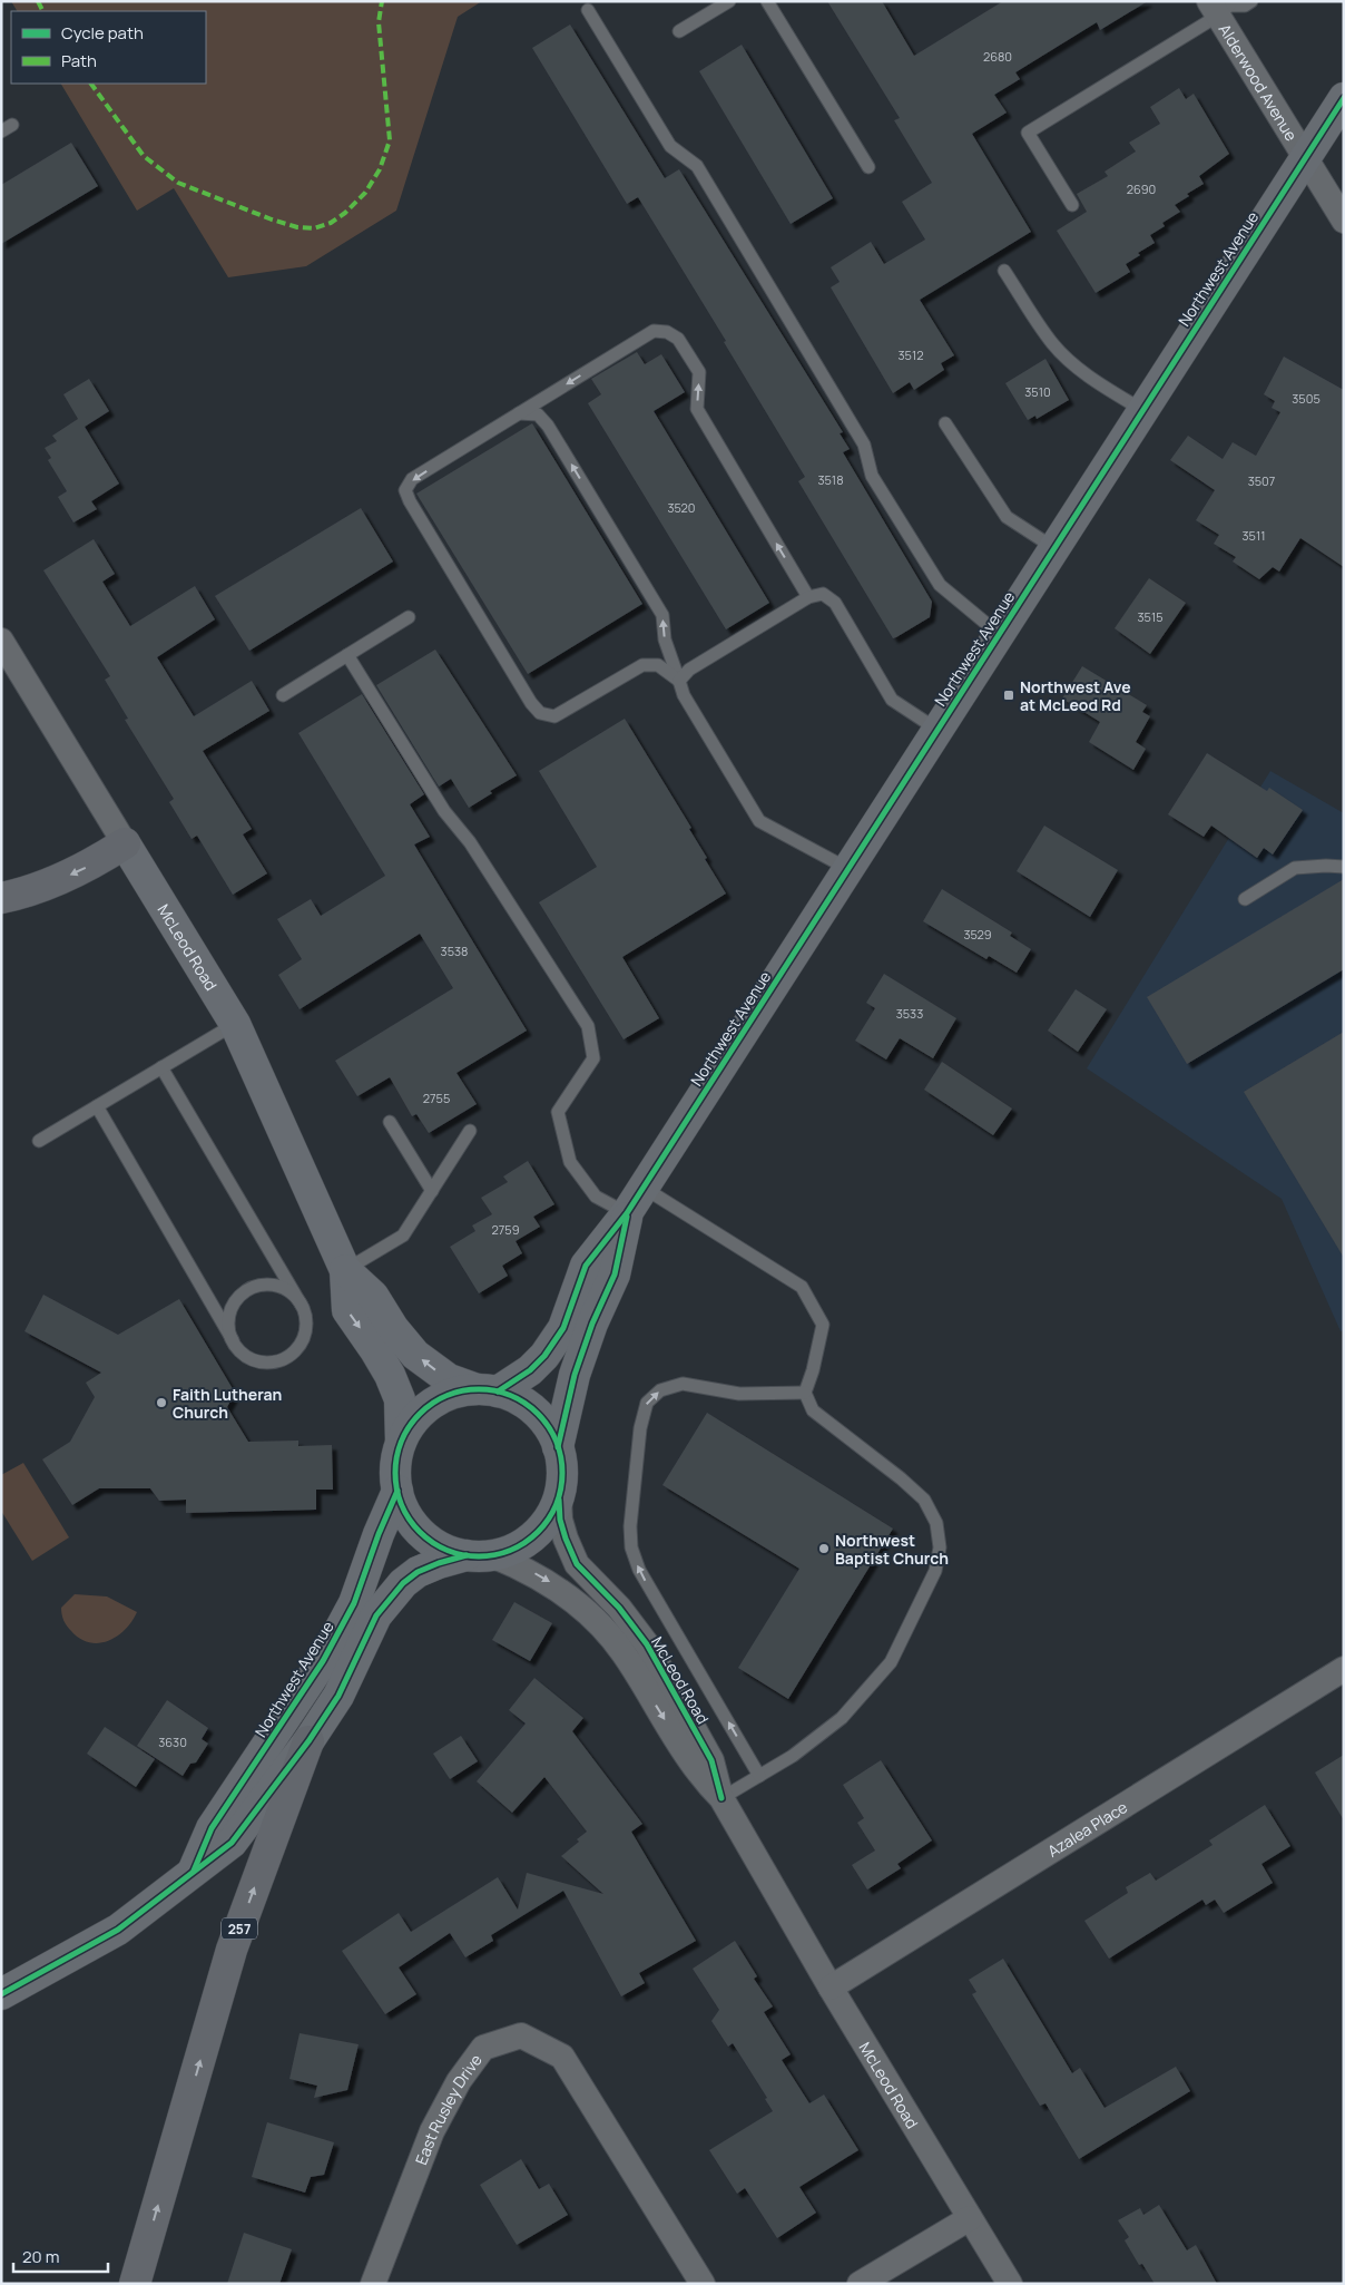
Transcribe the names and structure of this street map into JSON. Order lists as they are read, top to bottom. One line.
{"streets":{"highway":["257"],"main road":["Northwest Avenue","McLeod Road"],"street":["Alderwood Avenue","Azalea Place","East Rusley Drive"]},"crossings":[["Alderwood Avenue","Northwest Avenue"],["Northwest Avenue","McLeod Road"],["Northwest Avenue","257"],["McLeod Road","Azalea Place"]],"places":{"transit":["Northwest Ave at McLeod Rd"],"other":["Faith Lutheran Church","Northwest Baptist Church"]},"house_numbers":["2680","2690","3512","3510","3505","3518","3507","3520","3511","3515","3529","3538","3533","2755","2759","3630"],"legend":["Cycle path","Path"],"scale_bar":"20 m"}
